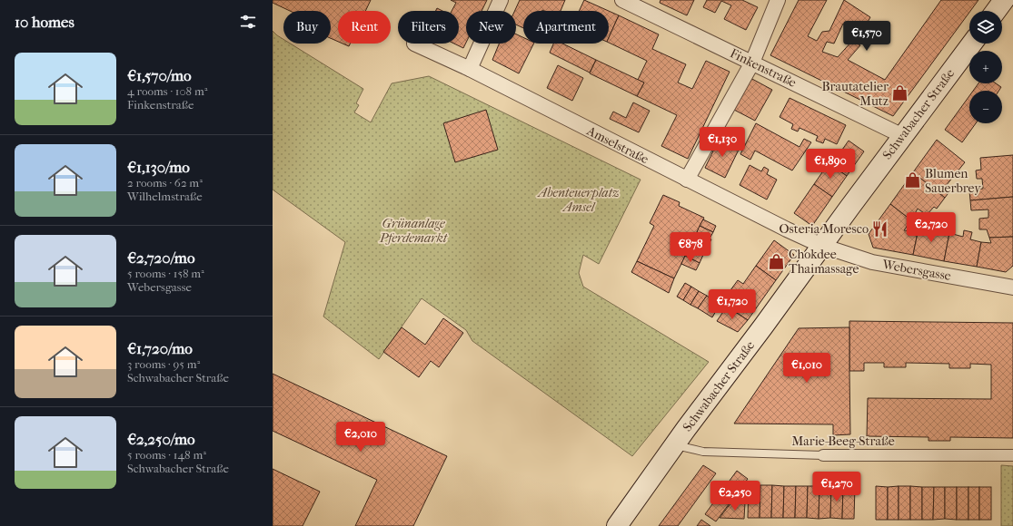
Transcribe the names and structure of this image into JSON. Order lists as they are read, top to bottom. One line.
{"streets":{"main road":["Schwabacher Straße"],"street":["Finkenstraße","Amselstraße","Webersgasse","Marie-Beeg-Straße"]},"crossings":[["Finkenstraße","Schwabacher Straße"],["Schwabacher Straße","Amselstraße"],["Schwabacher Straße","Webersgasse"],["Schwabacher Straße","Marie-Beeg-Straße"],["Amselstraße","Webersgasse"]],"parks":["Abenteuerplatz Amsel","Grünanlage Pferdemarkt"],"places":{"shop":["Brautatelier Mutz","Blumen Sauerbrey","Chokdee Thaimassage"],"restaurant":["Osteria Moresco"]},"page":{"heading":"10 homes","map_buttons":["+","−"],"chip":["Buy","Rent","Filters","New","Apartment"],"price":["€1,570","€1,130","€1,890","€2,720","€878","€1,720","€1,010","€2,010","€1,270","€2,250"],"list":[{"name":"€1,570/mo","note":"4 rooms · 108 m² · Finkenstraße"},{"name":"€1,130/mo","note":"2 rooms · 62 m² · Wilhelmstraße"},{"name":"€2,720/mo","note":"5 rooms · 158 m² · Webersgasse"},{"name":"€1,720/mo","note":"3 rooms · 95 m² · Schwabacher Straße"},{"name":"€2,250/mo","note":"5 rooms · 148 m² · Schwabacher Straße"}]}}
